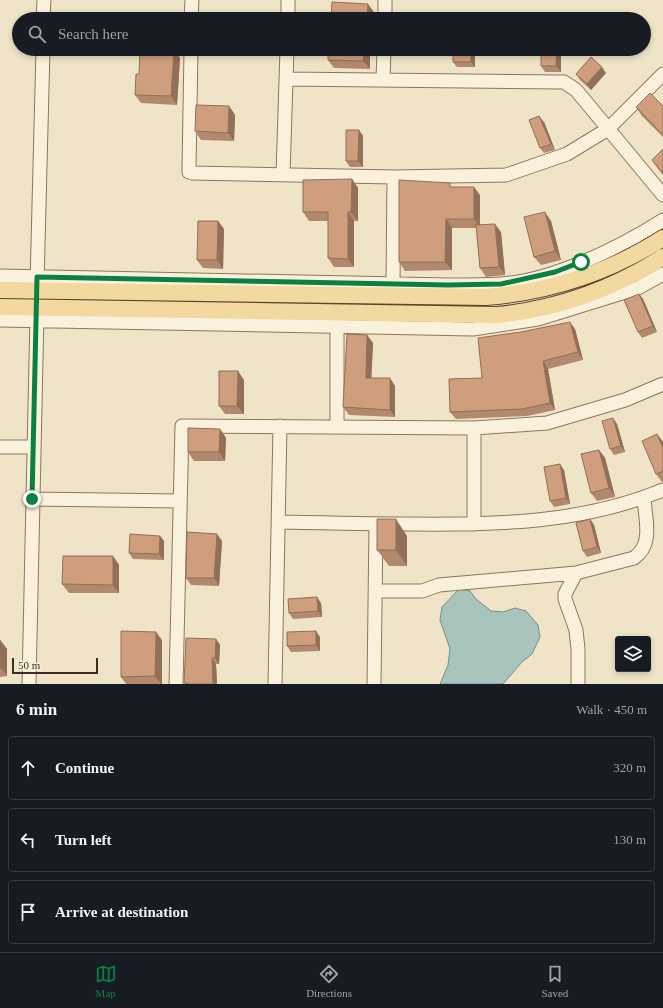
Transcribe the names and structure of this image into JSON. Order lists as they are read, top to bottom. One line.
{"scale_bar":"50 m","page":{"search":"Search here","scale":"50 m","heading":["6 min","Walk · 450 m"],"list":[["Continue","320 m"],["Turn left","130 m"],"Arrive at destination"],"nav":["Map","Directions","Saved"]}}
